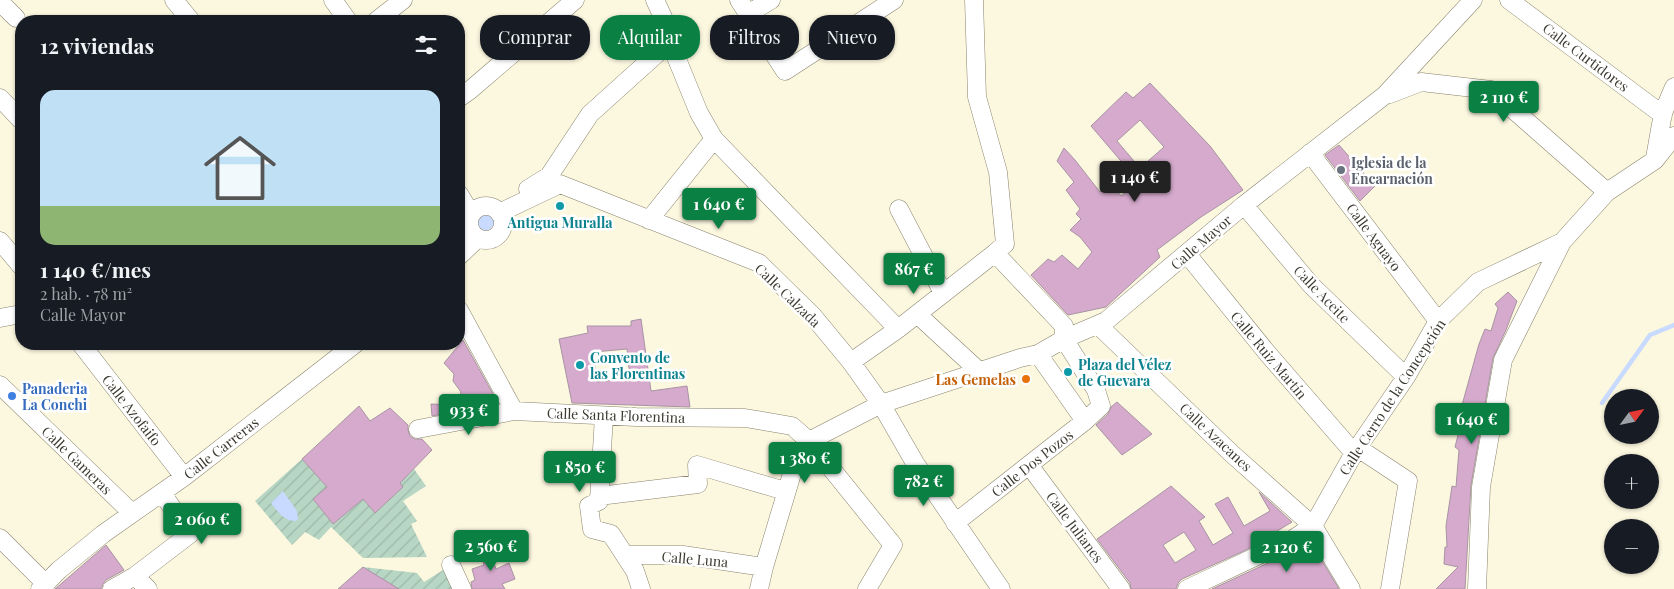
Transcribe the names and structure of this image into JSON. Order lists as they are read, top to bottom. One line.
{"streets":{"street":["Calle Curtidores","Calle Aguayo","Calle Mayor","Calle Aceite","Calle Calzada","Calle Ruiz Martín","Calle Cerro de la Concepción","Calle Azofaifo","Calle Santa Florentina","Calle Azacanes","Calle Carreras","Calle Gameras","Calle Dos Pozos","Calle Julianes","Calle Luna"]},"crossings":[["Calle Aguayo","Calle Mayor"],["Calle Aguayo","Calle Cerro de la Concepción"],["Calle Mayor","Calle Aceite"],["Calle Mayor","Calle Calzada"],["Calle Mayor","Calle Ruiz Martín"],["Calle Mayor","Calle Santa Florentina"],["Calle Mayor","Calle Azacanes"],["Calle Mayor","Calle Dos Pozos"],["Calle Aceite","Calle Cerro de la Concepción"],["Calle Calzada","Calle Dos Pozos"],["Calle Ruiz Martín","Calle Cerro de la Concepción"],["Calle Cerro de la Concepción","Calle Azacanes"],["Calle Azofaifo","Calle Carreras"],["Calle Carreras","Calle Gameras"],["Calle Dos Pozos","Calle Julianes"]],"places":["Iglesia de la Encarnación","Antigua Muralla","Convento de las Florentinas","Plaza del Vélez de Guevara","Las Gemelas","Panaderia La Conchi"],"north":"top right","page":{"chip":["Comprar","Alquilar","Filtros","Nuevo"],"heading":"12 viviendas","list":[{"name":"1 140 €/mes","note":"2 hab. · 78 m² · Calle Mayor"}],"price":["2 110 €","1 140 €","1 640 €","867 €","933 €","1 640 €","1 380 €","1 850 €","782 €","2 060 €","2 560 €","2 120 €"],"map_buttons":["+","−"]}}
